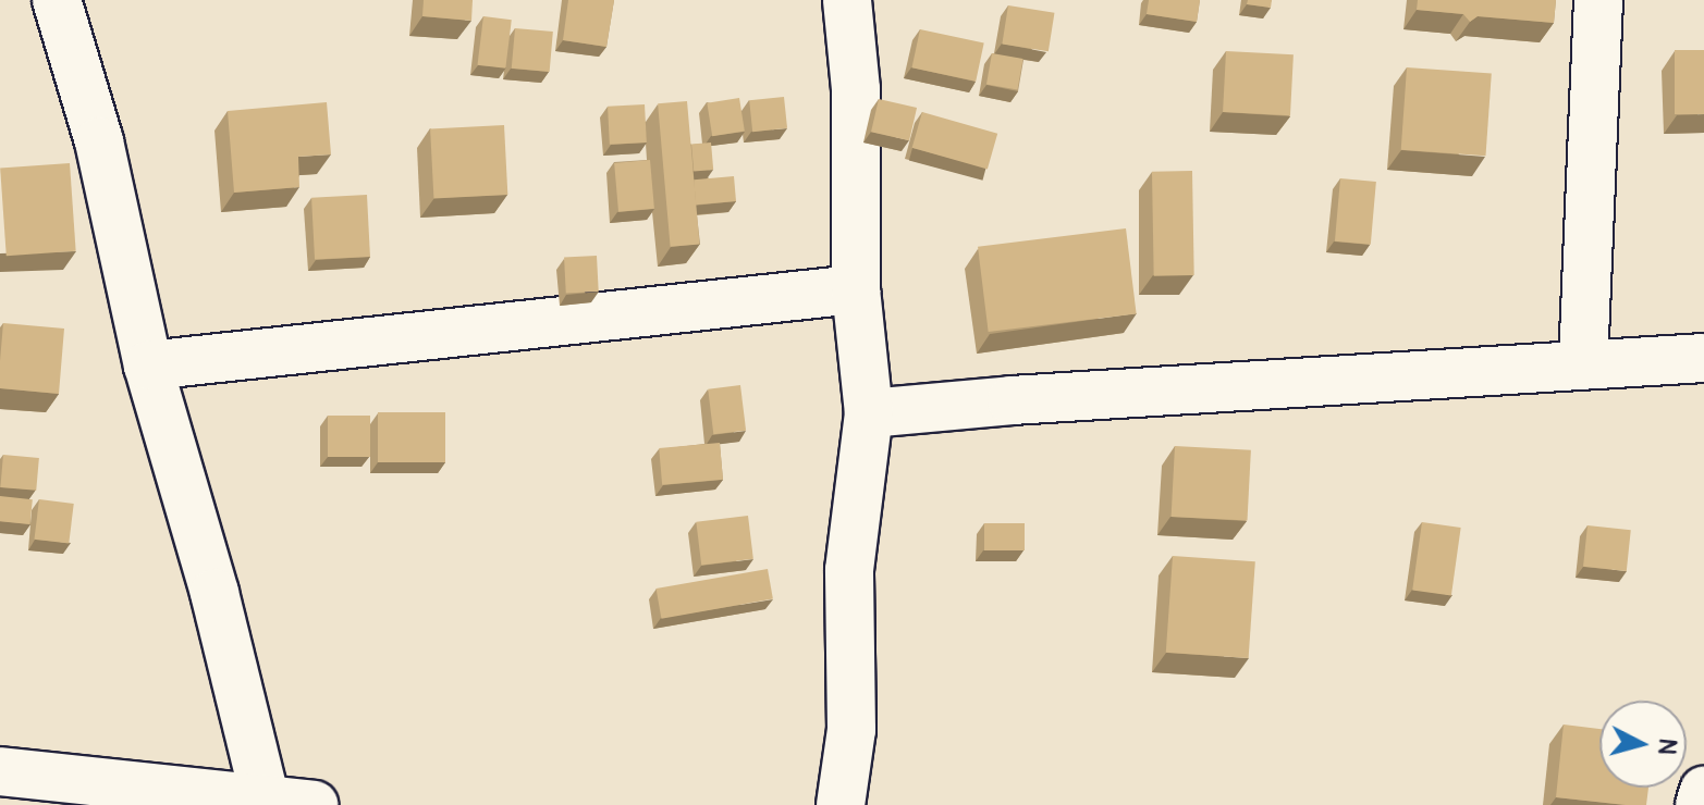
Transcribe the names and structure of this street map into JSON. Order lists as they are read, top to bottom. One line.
{"north":"right"}
